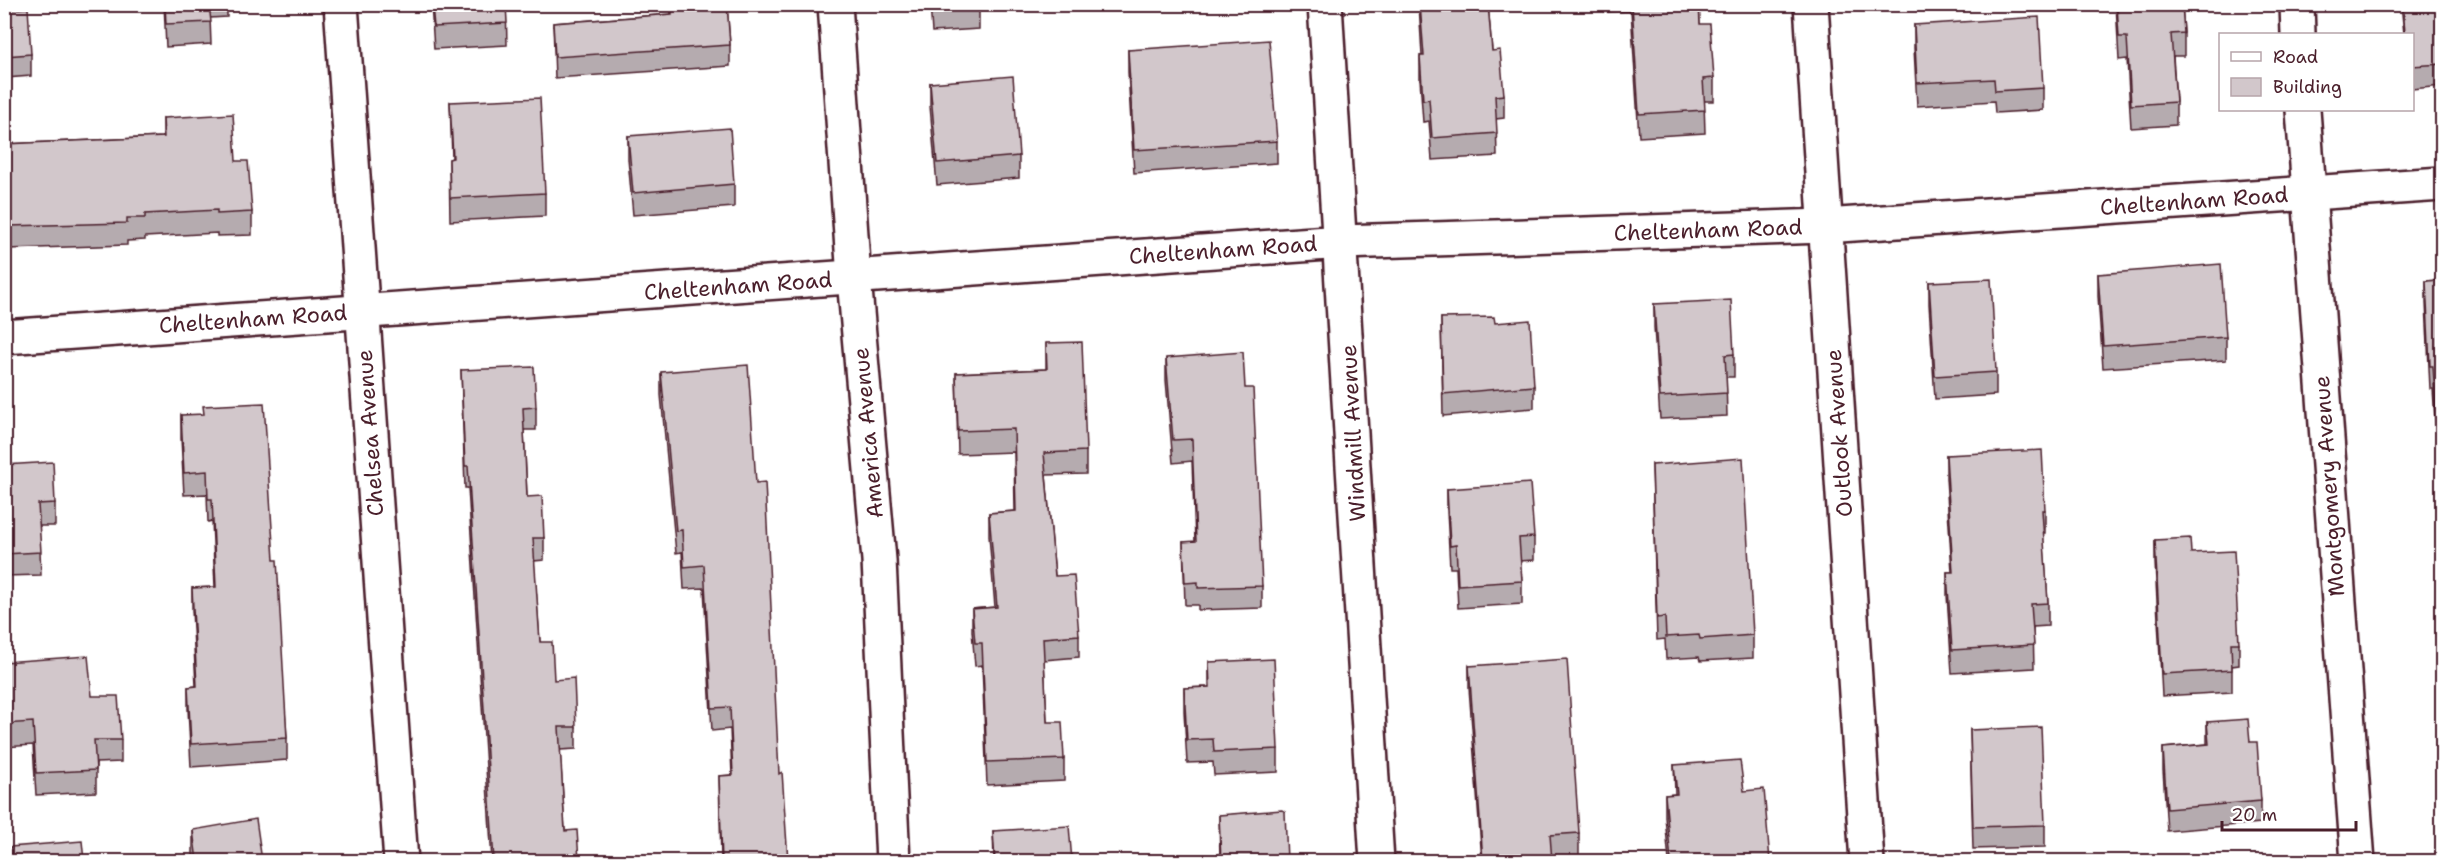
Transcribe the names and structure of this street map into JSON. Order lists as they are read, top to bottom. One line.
{"streets":{"street":["Cheltenham Road","Chelsea Avenue","America Avenue","Windmill Avenue","Outlook Avenue","Montgomery Avenue"]},"crossings":[["Cheltenham Road","Chelsea Avenue"],["Cheltenham Road","America Avenue"],["Cheltenham Road","Windmill Avenue"],["Cheltenham Road","Outlook Avenue"],["Cheltenham Road","Montgomery Avenue"]],"legend":["Road","Building"],"scale_bar":"20 m"}
